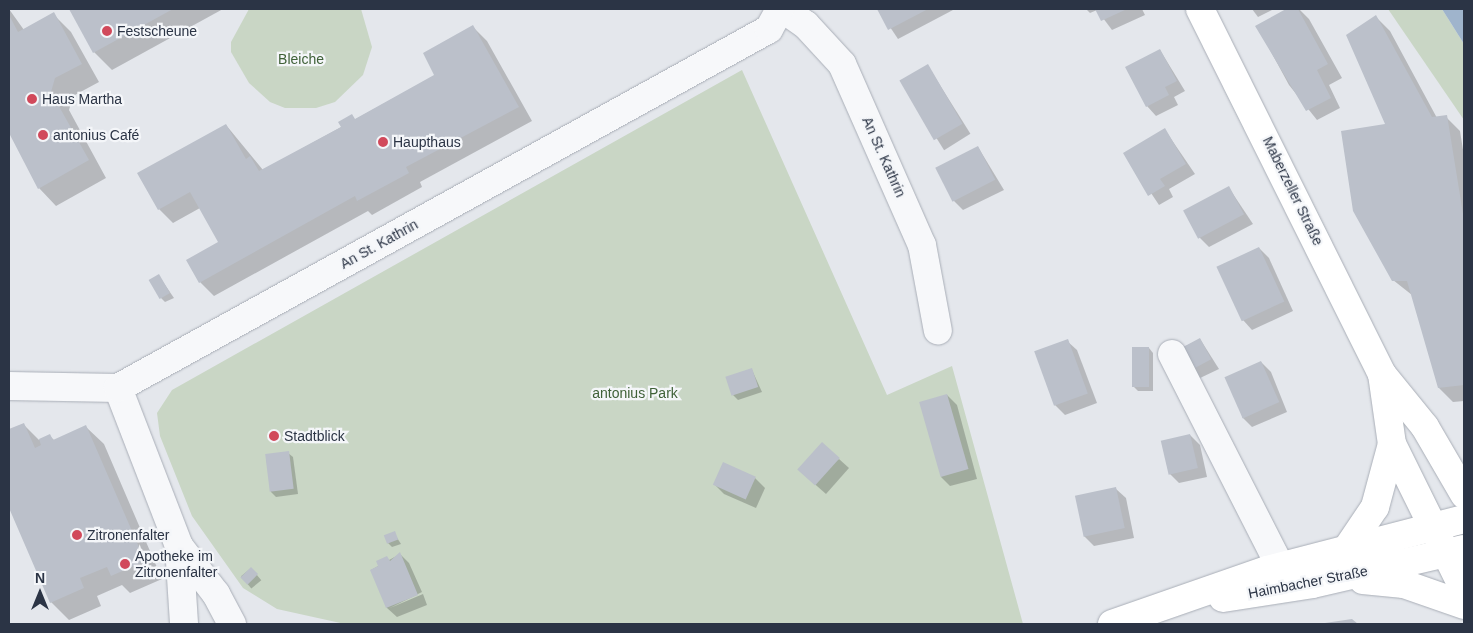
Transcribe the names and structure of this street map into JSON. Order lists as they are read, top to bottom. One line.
{"streets":{"main road":["Maberzeller Straße","Haimbacher Straße"],"street":["An St. Kathrin"]},"crossings":[["Maberzeller Straße","Haimbacher Straße"]],"parks":["Bleiche","antonius Park"],"places":["Festscheune","Haus Martha","antonius Café","Haupthaus","Stadtblick","Zitronenfalter","Apotheke im Zitronenfalter"],"north":"top"}
